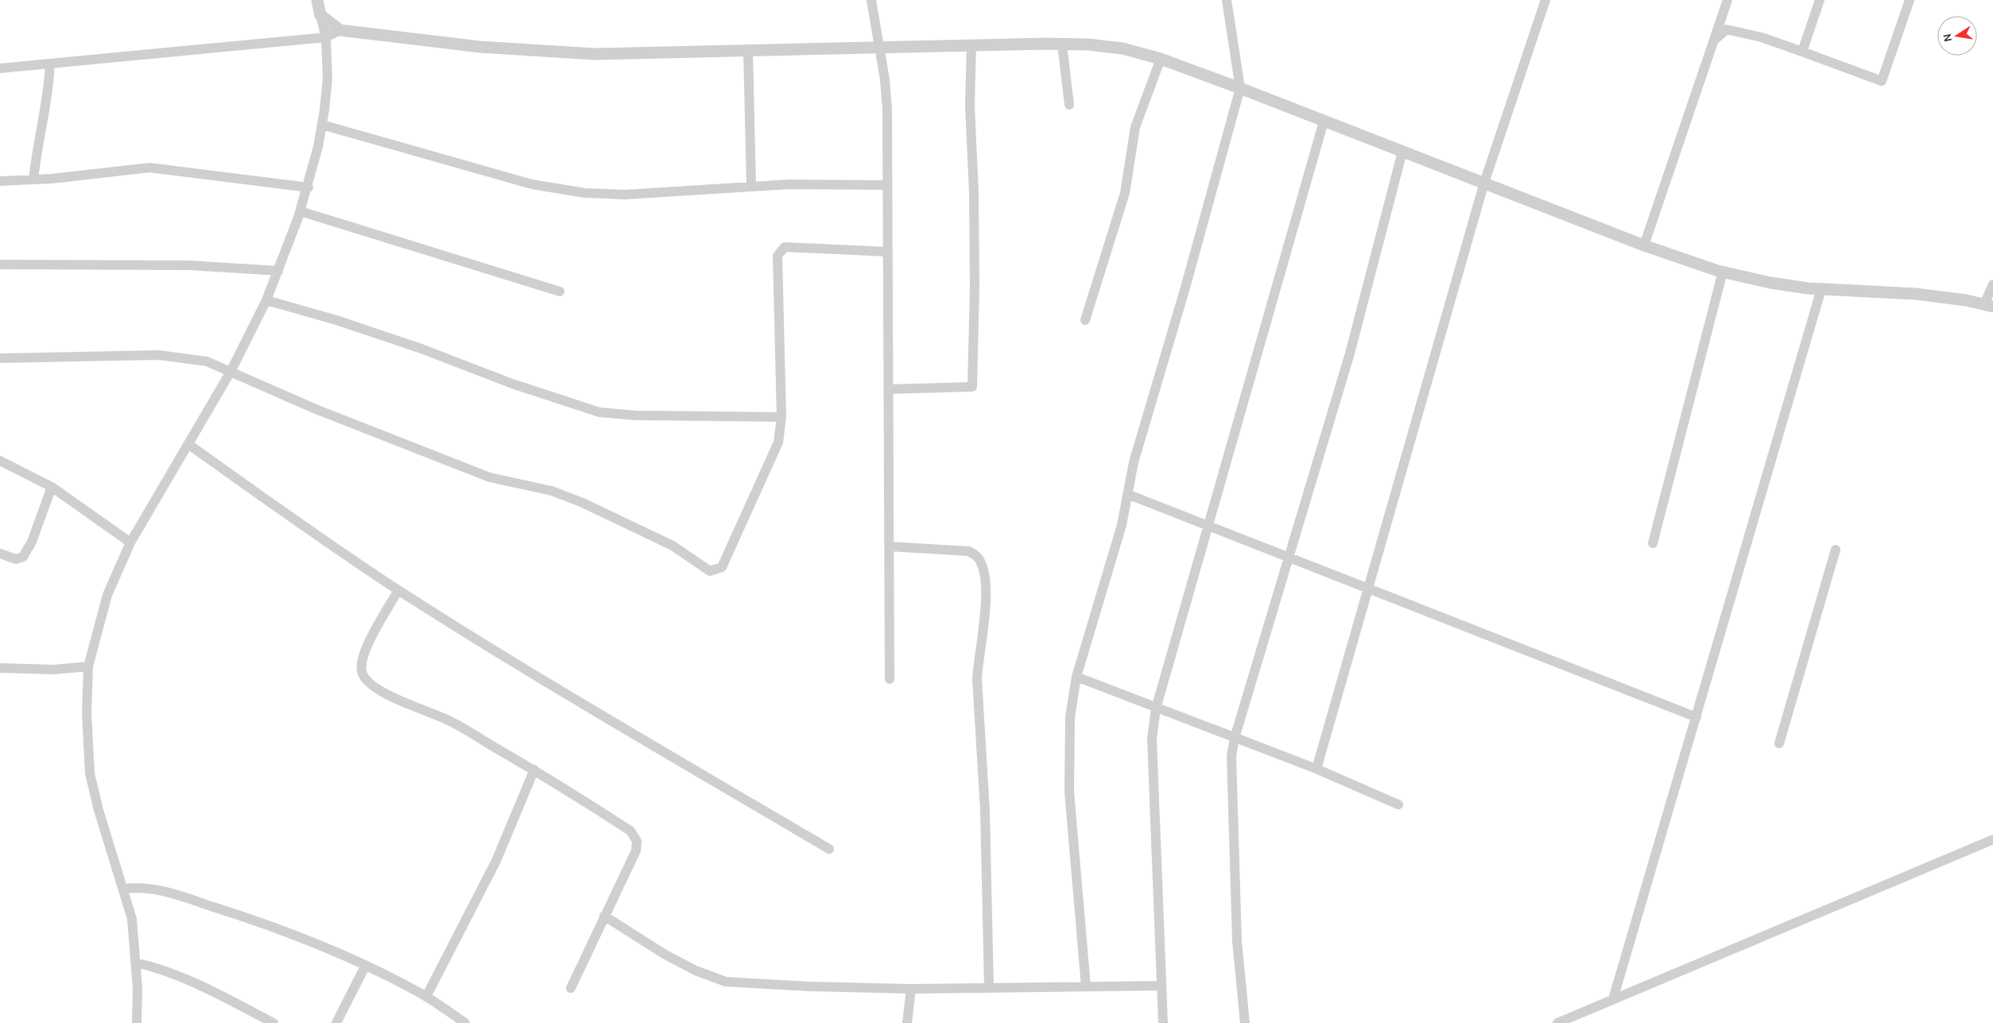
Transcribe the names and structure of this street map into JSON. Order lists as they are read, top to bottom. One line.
{"north":"left"}
